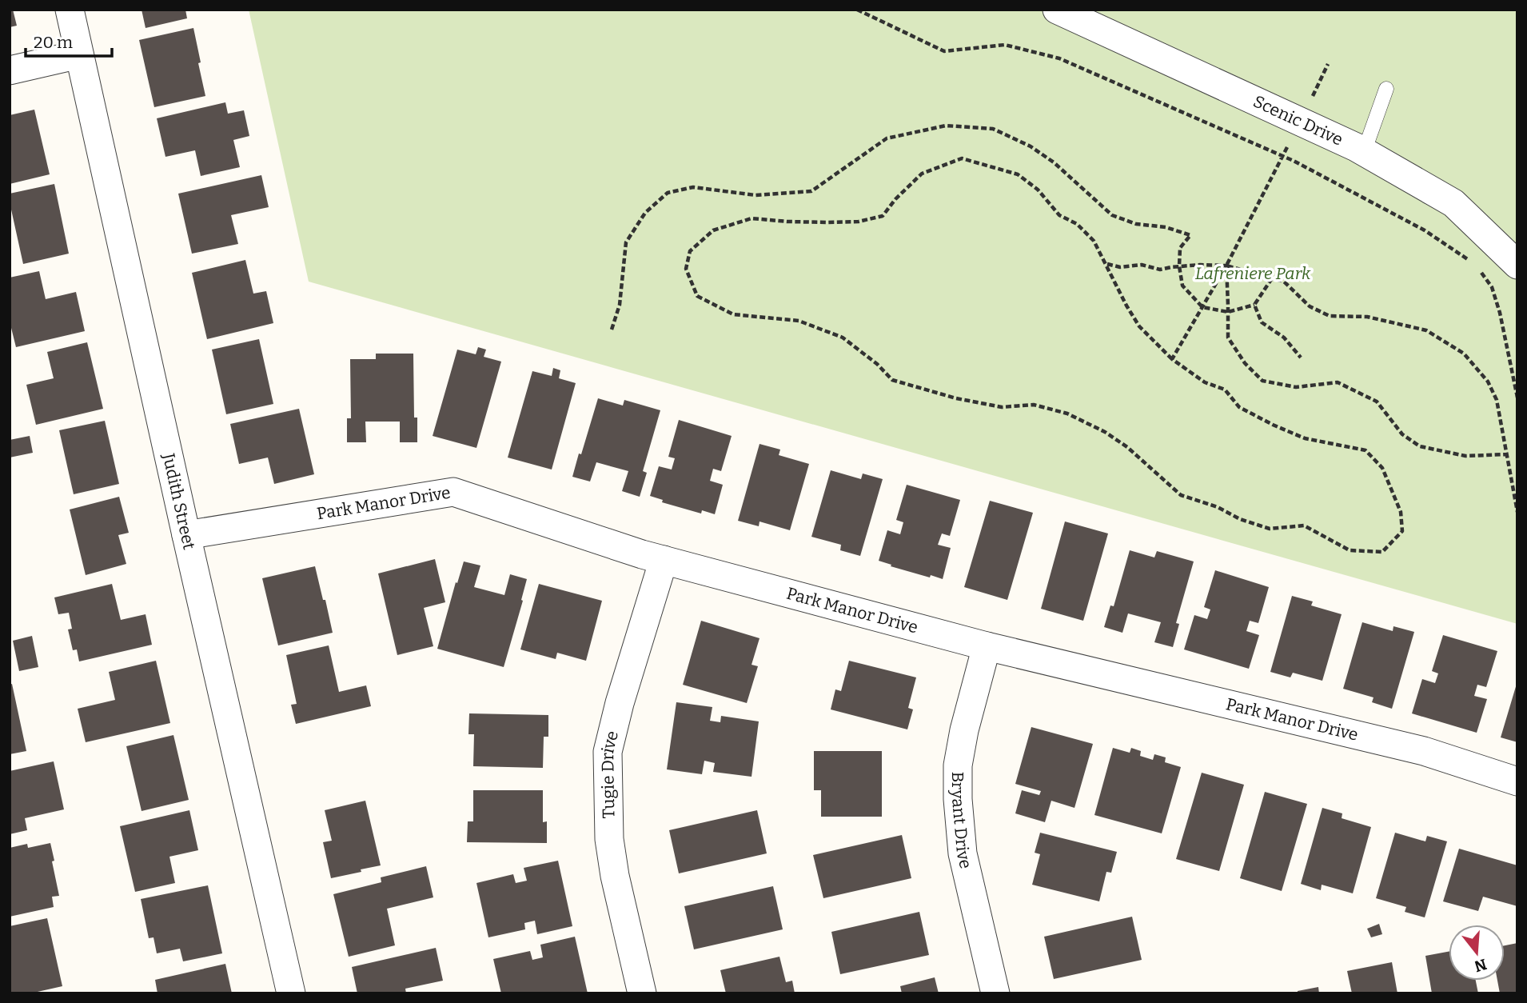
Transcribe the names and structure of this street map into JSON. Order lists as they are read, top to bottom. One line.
{"streets":{"street":["Scenic Drive","Judith Street","Park Manor Drive","Tugie Drive","Bryant Drive"]},"crossings":[["Judith Street","Park Manor Drive"],["Park Manor Drive","Tugie Drive"],["Park Manor Drive","Bryant Drive"]],"parks":["Lafreniere Park"],"scale_bar":"20 m","north":"bottom"}
